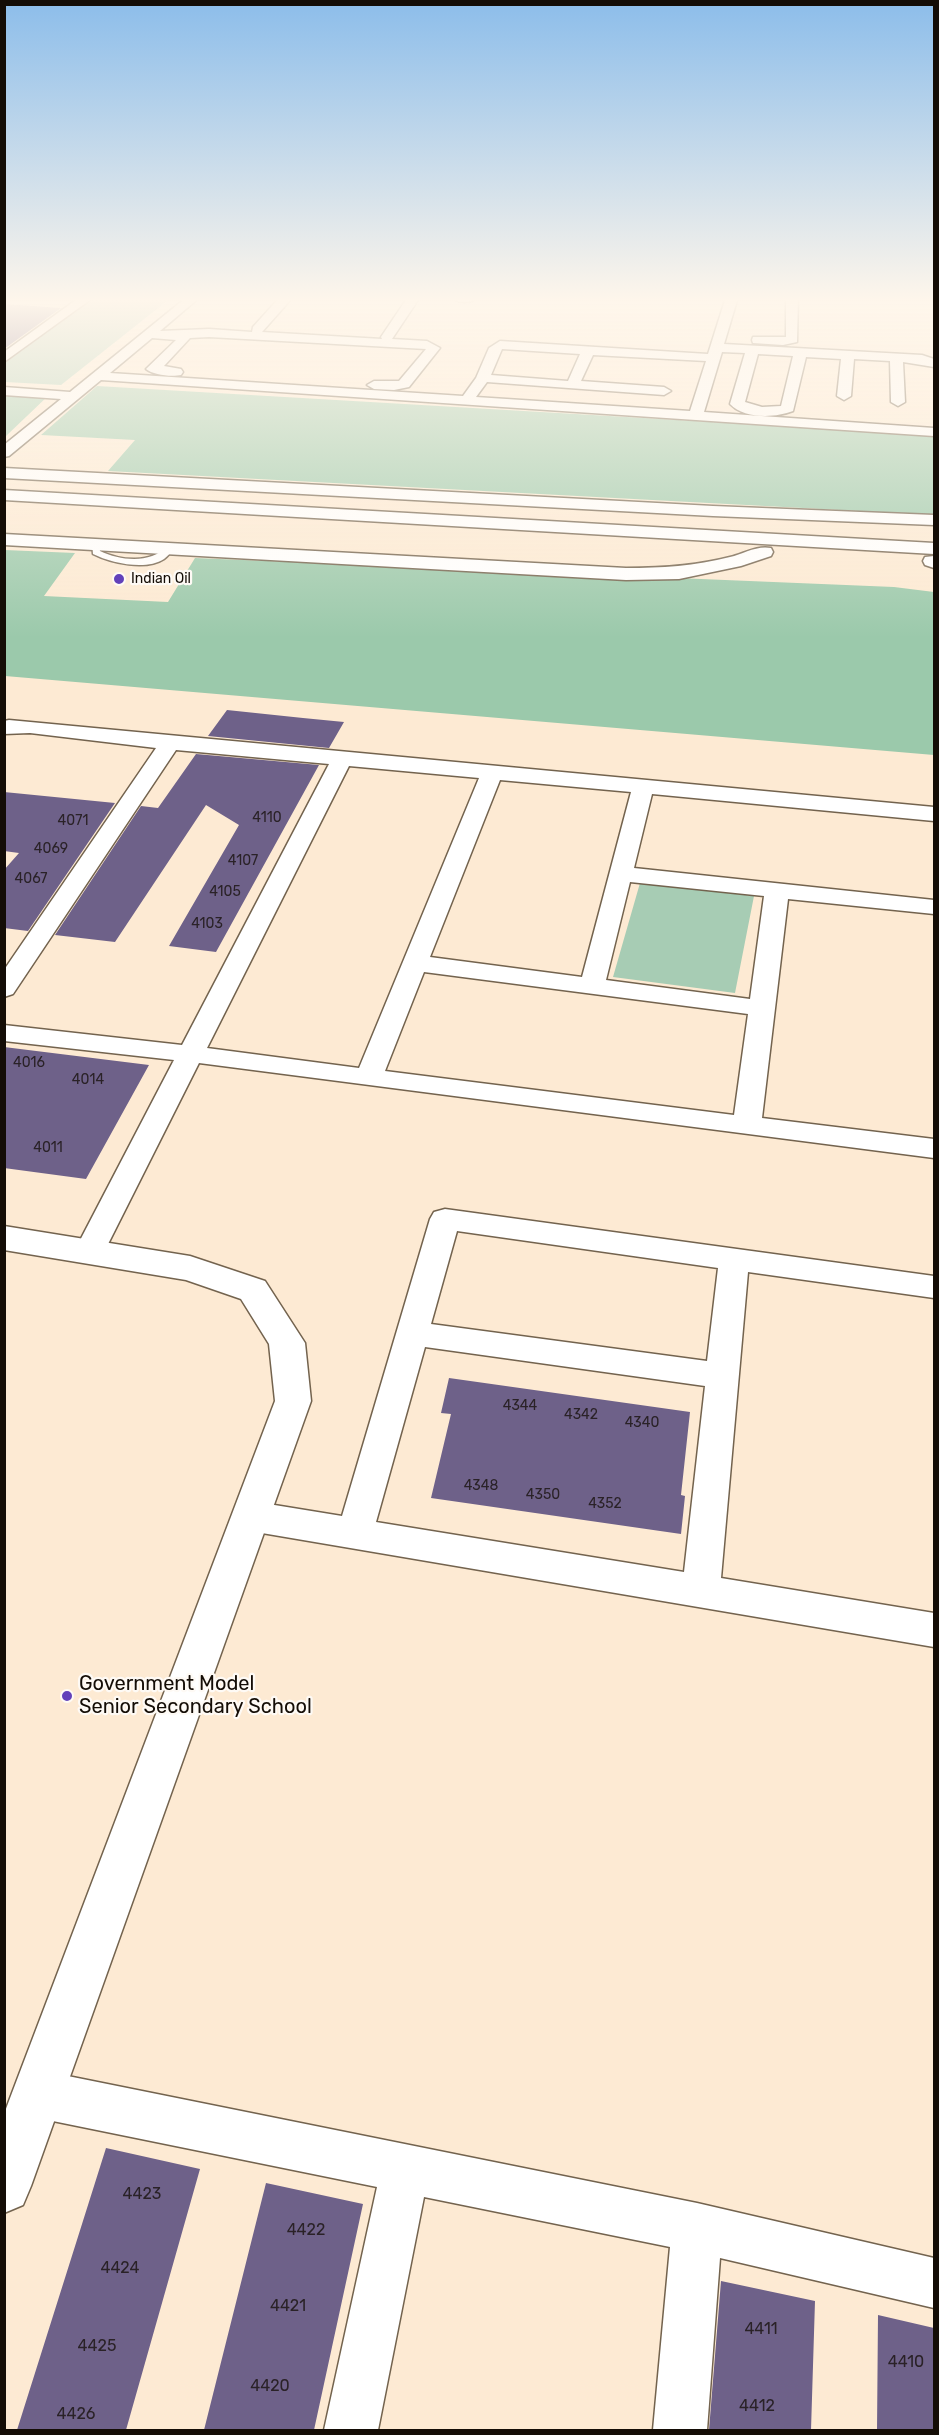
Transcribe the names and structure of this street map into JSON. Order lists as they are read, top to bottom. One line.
{"places":["Indian Oil","Government Model Senior Secondary School"],"house_numbers":["4110","4071","4069","4107","4067","4105","4103","4016","4014","4011","4344","4342","4340","4348","4350","4352","4423","4422","4424","4421","4411","4425","4410","4420","4412","4426"]}
